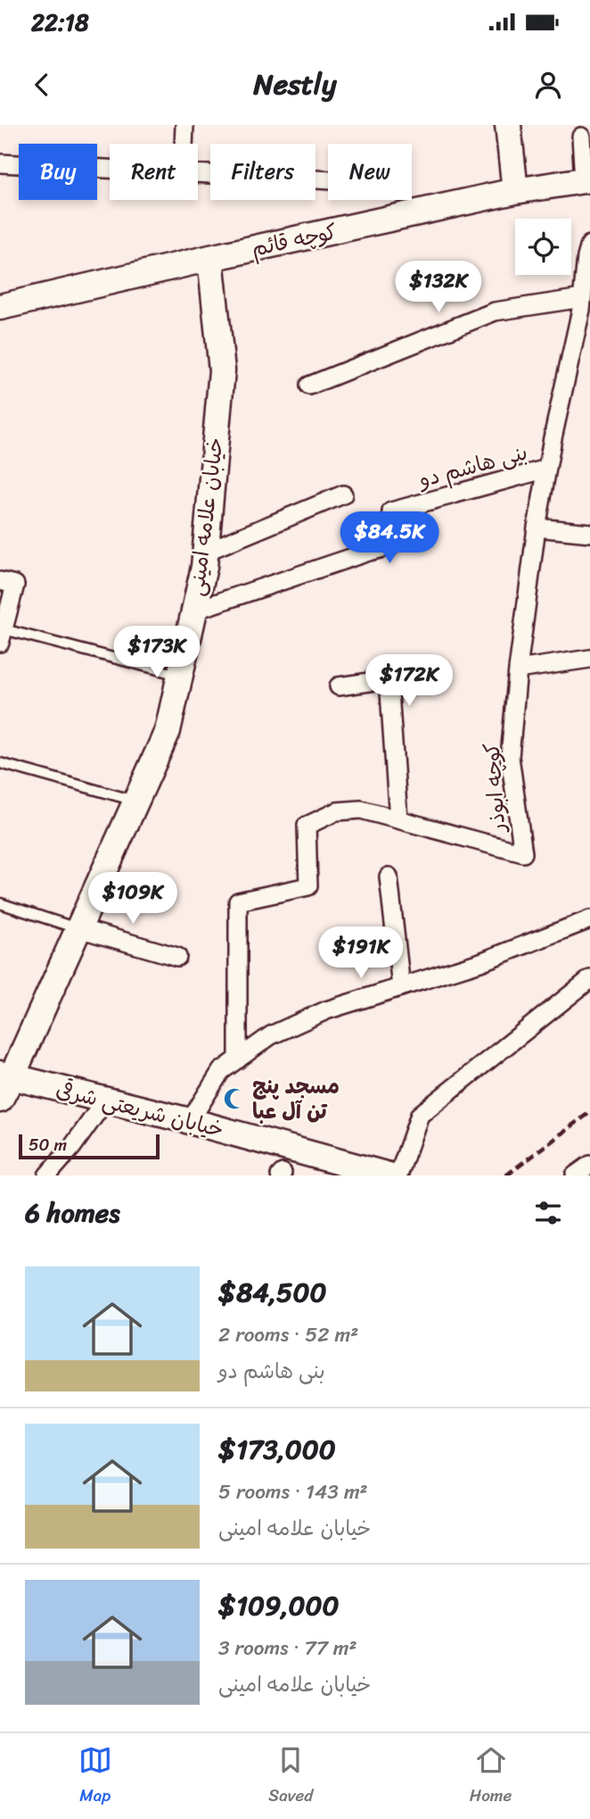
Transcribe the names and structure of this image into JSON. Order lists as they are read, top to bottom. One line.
{"streets":{"street":["کوچه قائم","بنی هاشم دو","خیابان علامه امینی","کوچه ابوذر","خیابان شریعتی شرقی"]},"crossings":[["کوچه قائم","خیابان علامه امینی"],["بنی هاشم دو","خیابان علامه امینی"],["بنی هاشم دو","کوچه ابوذر"],["خیابان علامه امینی","خیابان شریعتی شرقی"]],"places":{"mosque":["مسجد پنج تن آل عبا"]},"scale_bar":"50 m","page":{"status":"22:18","header":"Nestly","chip":["Buy","Rent","Filters","New"],"price":["$132K","$84.5K","$173K","$172K","$109K","$191K"],"scale":"50 m","heading":"6 homes","list":[{"name":"$84,500","note":"2 rooms · 52 m² · بنی هاشم دو"},{"name":"$173,000","note":"5 rooms · 143 m² · خیابان علامه امینی"},{"name":"$109,000","note":"3 rooms · 77 m² · خیابان علامه امینی"}],"tabs":["Map","Saved","Home"]}}
